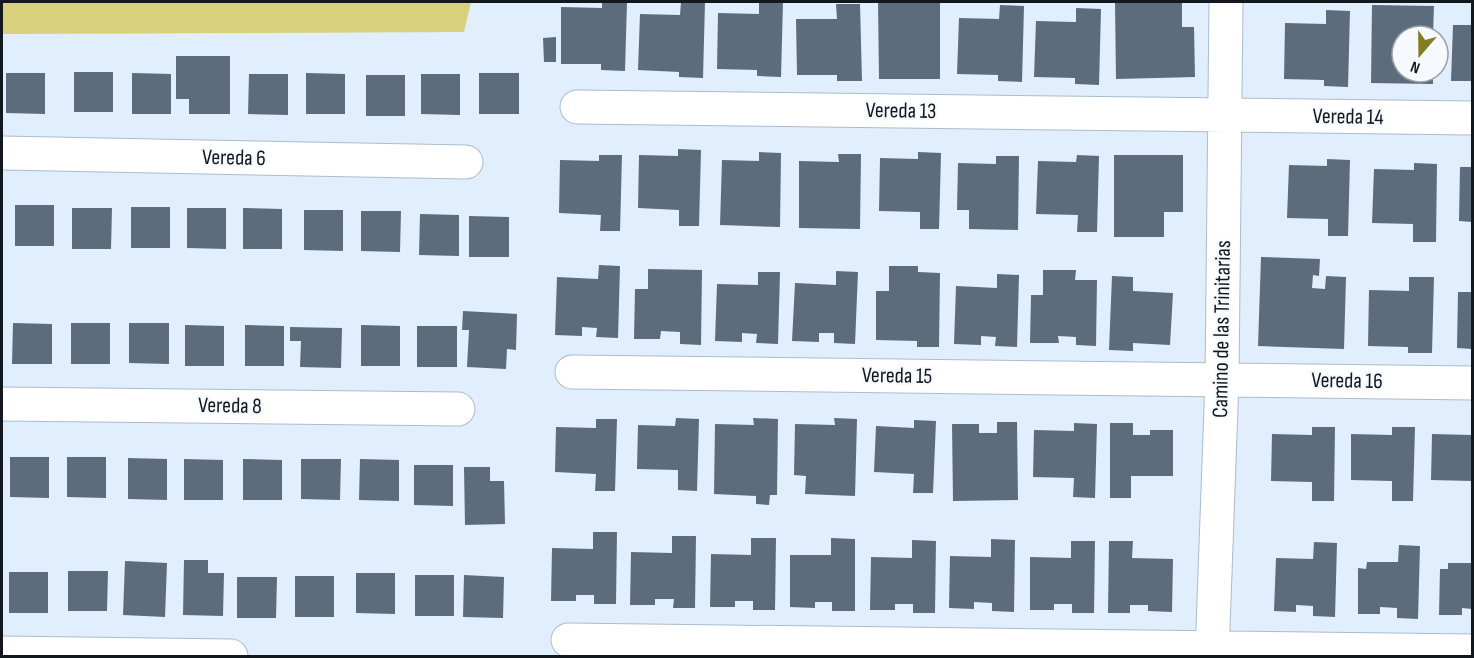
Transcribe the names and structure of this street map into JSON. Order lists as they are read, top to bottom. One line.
{"streets":{"street":["Vereda 13","Vereda 14","Vereda 6","Camino de las Trinitarias","Vereda 15","Vereda 16","Vereda 8"]},"crossings":[["Vereda 13","Vereda 14"],["Vereda 13","Camino de las Trinitarias"],["Vereda 14","Camino de las Trinitarias"],["Camino de las Trinitarias","Vereda 15"],["Camino de las Trinitarias","Vereda 16"],["Vereda 15","Vereda 16"]],"north":"bottom"}
